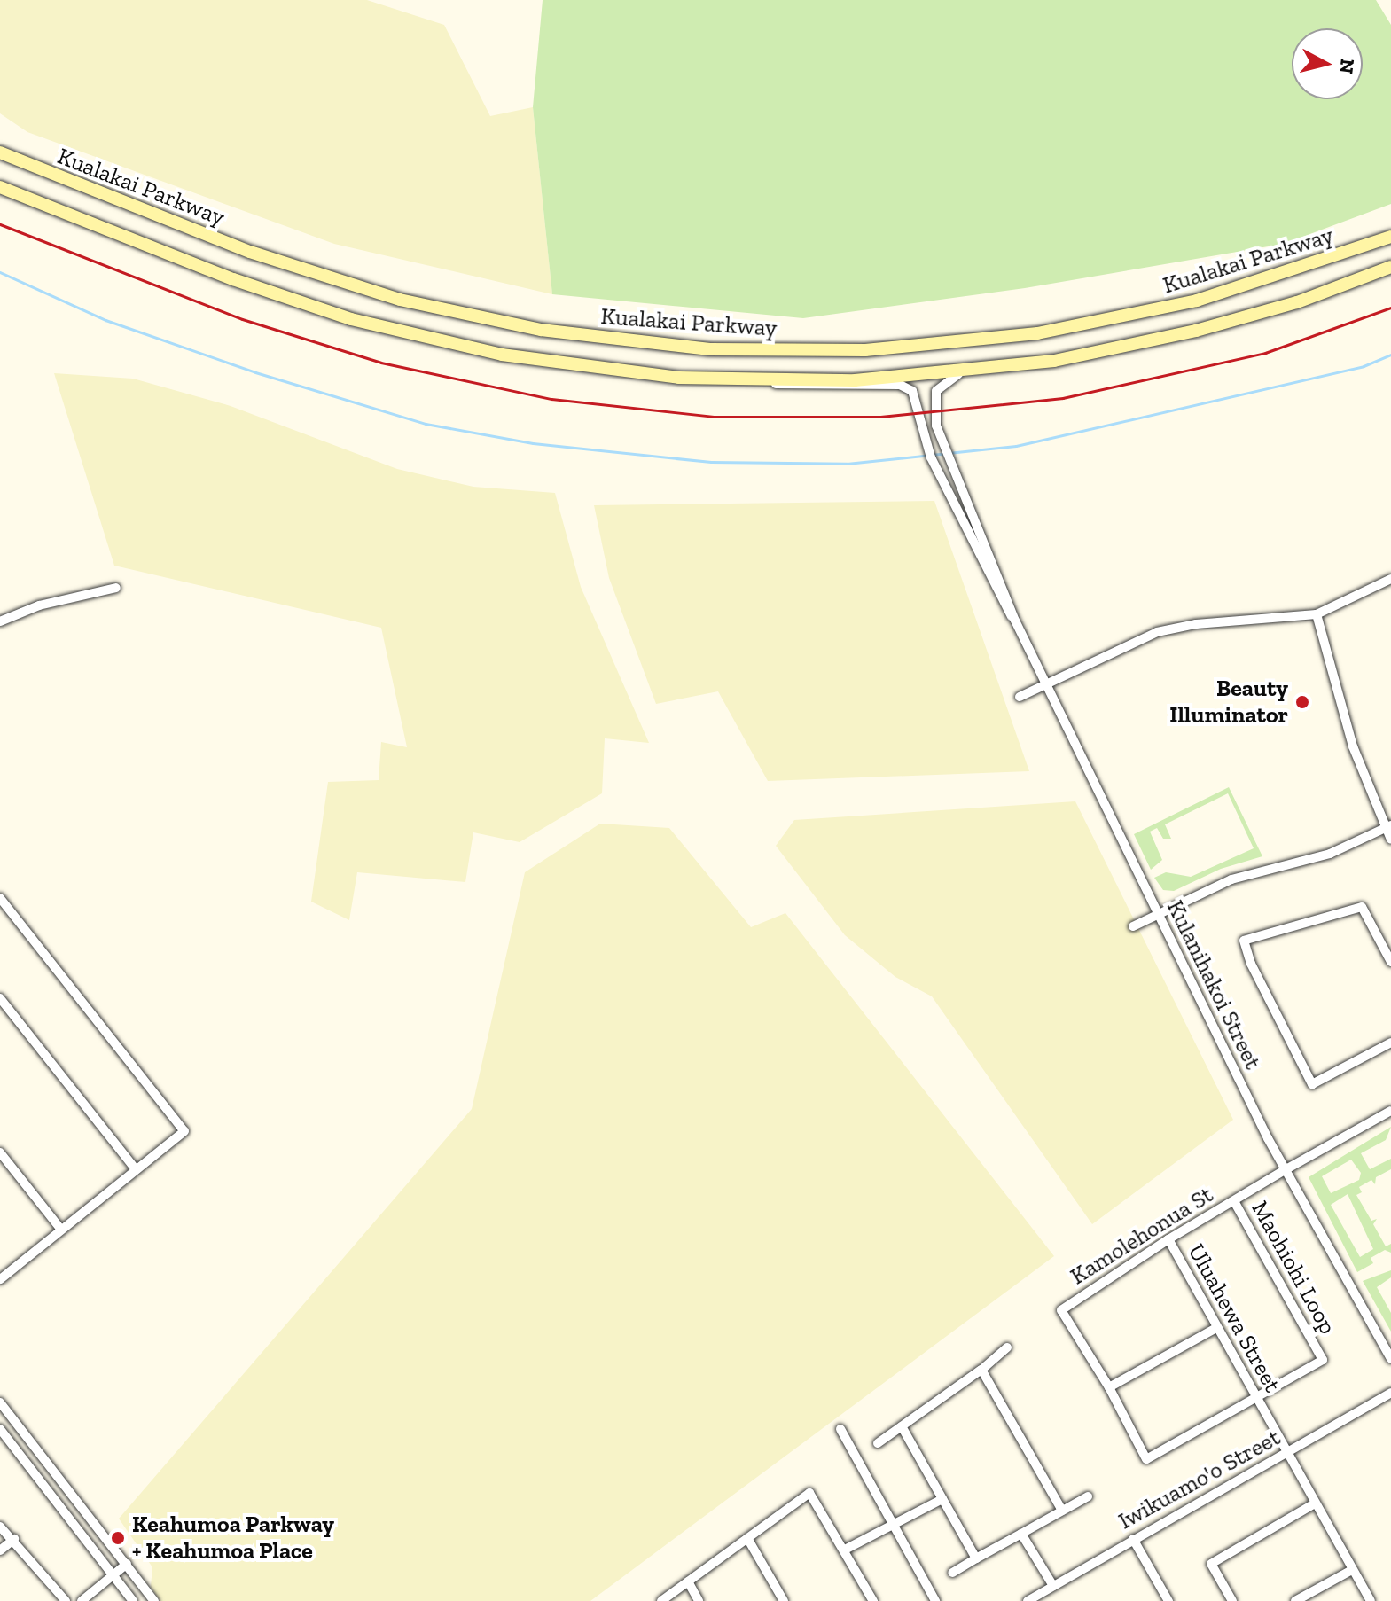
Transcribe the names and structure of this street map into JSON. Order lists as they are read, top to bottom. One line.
{"streets":{"main road":["Kualakai Parkway"],"street":["Kulanihakoi Street","Kamolehonua St","Maohiohi Loop","Uluahewa Street","Iwikuamo'o Street"]},"crossings":[["Kulanihakoi Street","Kamolehonua St"],["Kamolehonua St","Maohiohi Loop"],["Kamolehonua St","Uluahewa Street"],["Maohiohi Loop","Uluahewa Street"],["Uluahewa Street","Iwikuamo'o Street"]],"places":["Beauty Illuminator","Keahumoa Parkway + Keahumoa Place"],"north":"right"}
